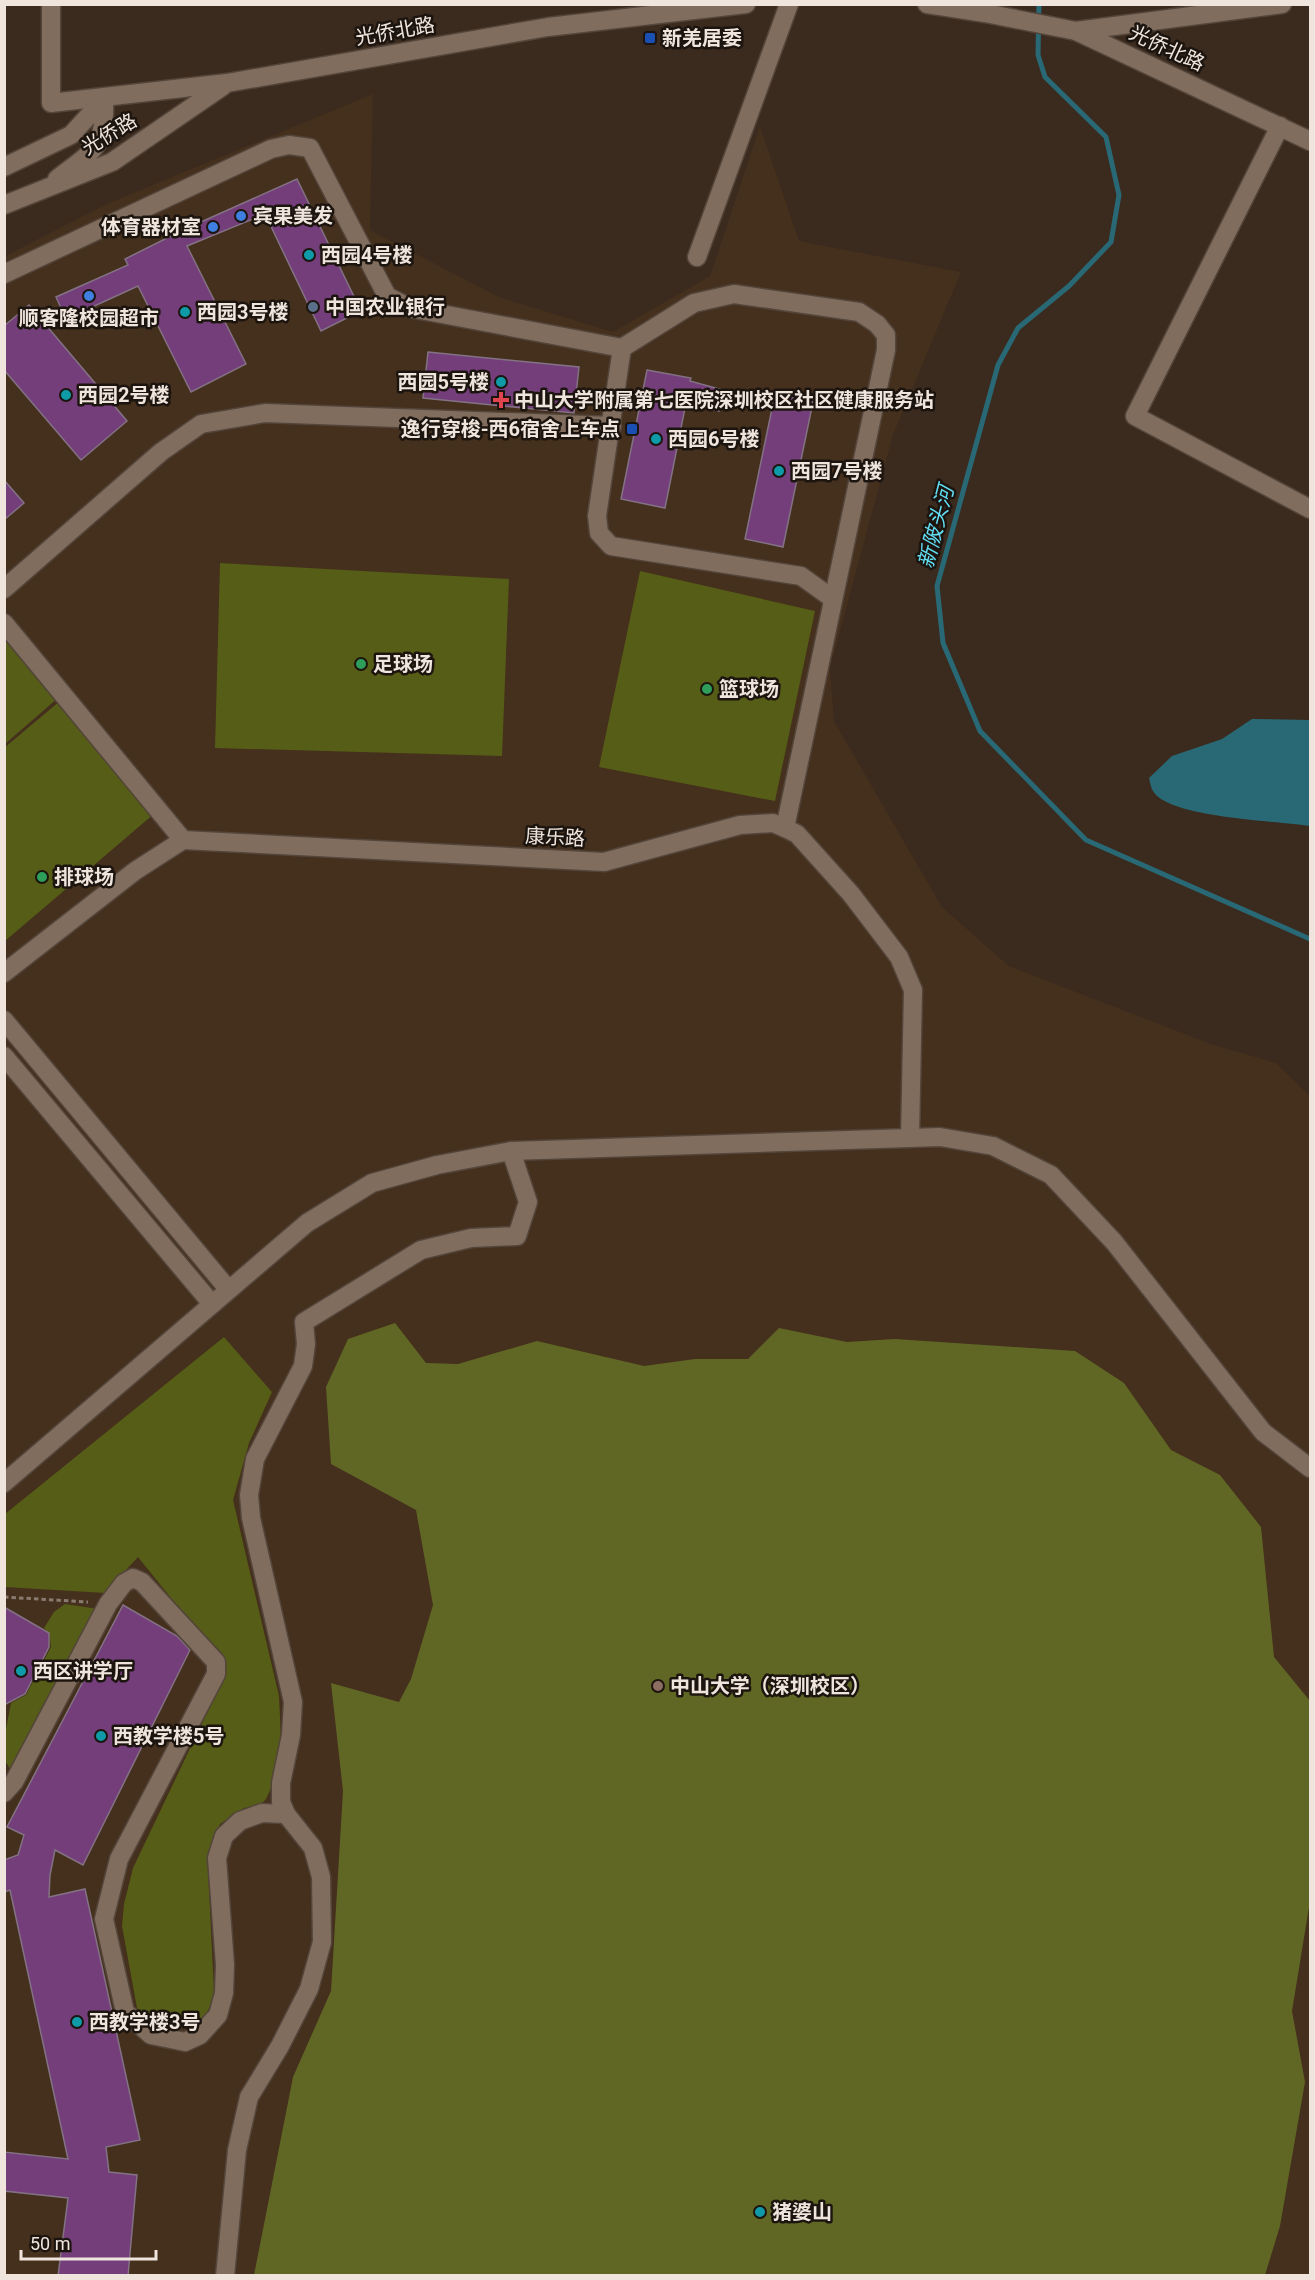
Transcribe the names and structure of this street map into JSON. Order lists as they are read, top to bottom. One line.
{"streets":{"street":["光侨北路","光侨路","康乐路"]},"crossings":[["光侨北路","光侨路"]],"water":["新陂头河"],"places":{"transit":["新羌居委","逸行穿梭-西6宿舍上车点"],"other":["宾果美发","体育器材室","西园4号楼","顺客隆校园超市","中国农业银行","西园3号楼","西园5号楼","西园2号楼","西园6号楼","西园7号楼","足球场","篮球场","排球场","西区讲学厅","中山大学（深圳校区）","西教学楼5号","西教学楼3号","猪婆山"],"health":["中山大学附属第七医院深圳校区社区健康服务站"]},"scale_bar":"50 m"}
